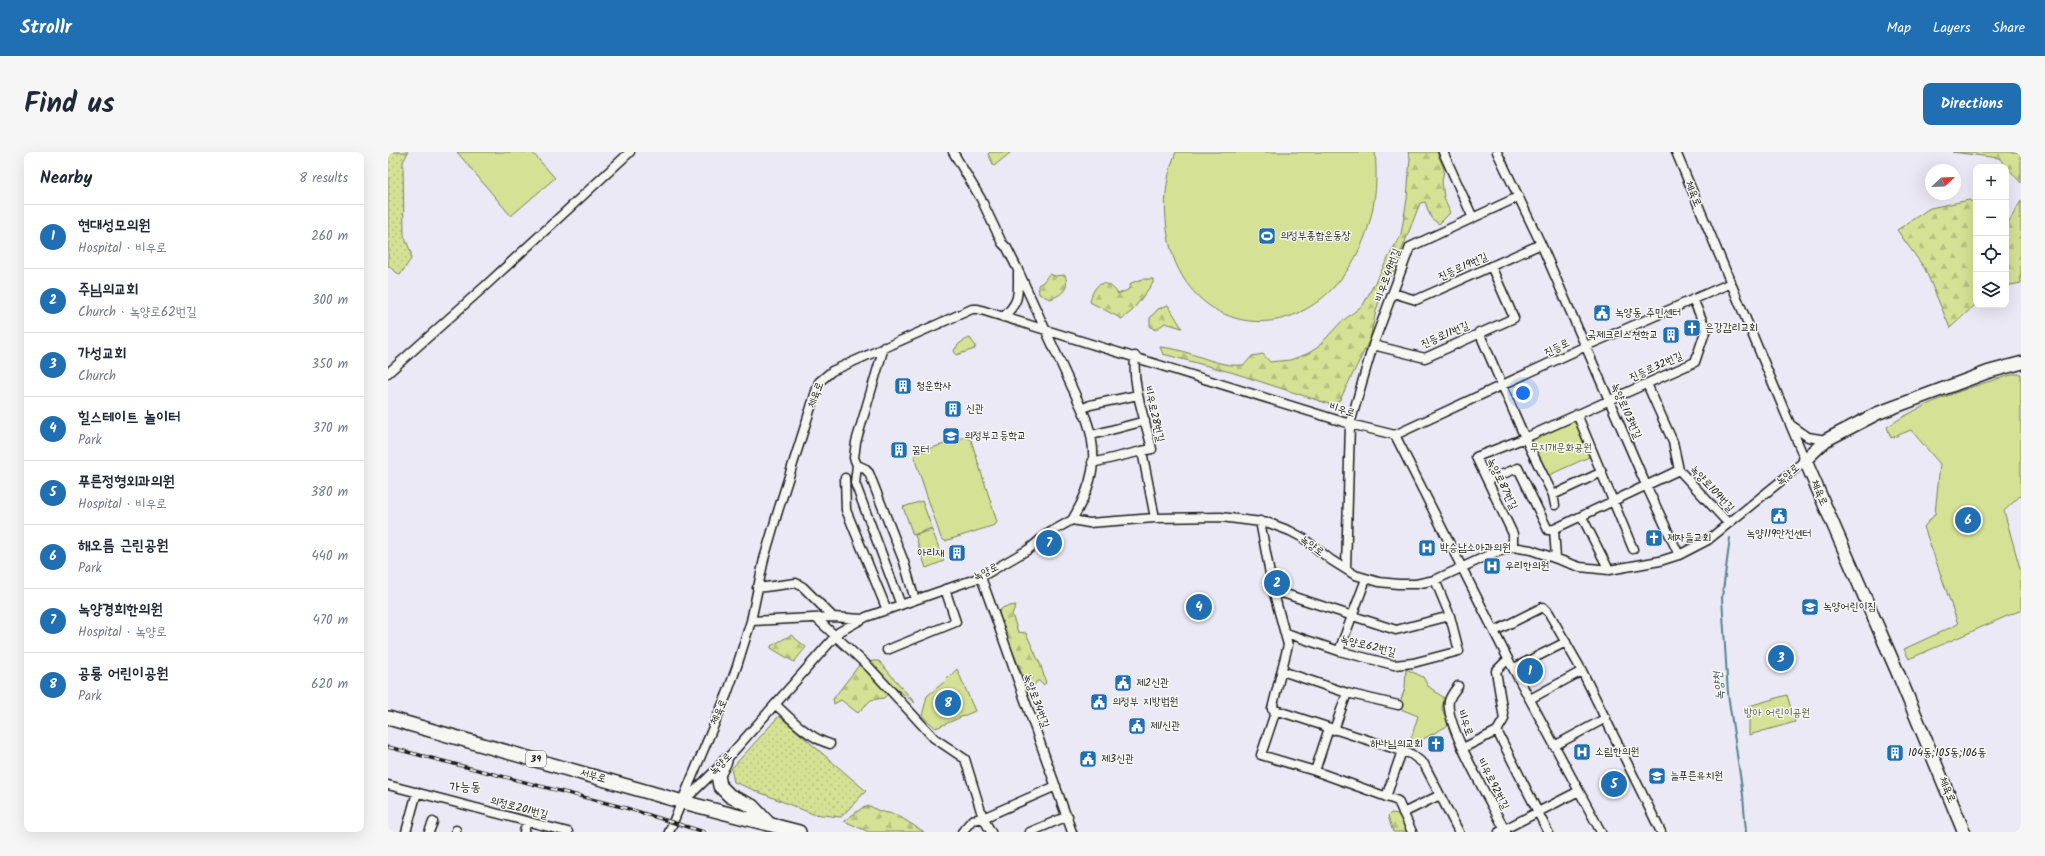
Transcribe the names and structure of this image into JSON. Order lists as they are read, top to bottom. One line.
{"streets":{"main road":["39","서부로"],"street":["체육로","진등로19번길","비우로49번길","진등로11번길","진등로","진등로32번길","비우로","녹양로103번길","비우로28번길","녹양로","녹양로87번길","녹양로109번길","녹양로62번길","녹양로34번길","비우로92번길","의정로201번길"]},"crossings":[["체육로","진등로"],["체육로","비우로"],["체육로","녹양로"],["체육로","서부로"],["진등로19번길","비우로49번길"],["진등로19번길","진등로11번길"],["비우로49번길","진등로11번길"],["비우로49번길","비우로"],["진등로11번길","진등로"],["진등로","진등로32번길"],["진등로","비우로"],["진등로","녹양로103번길"],["진등로32번길","녹양로103번길"],["진등로32번길","녹양로87번길"],["비우로","비우로28번길"],["비우로","비우로92번길"],["녹양로103번길","녹양로"],["녹양로103번길","녹양로87번길"],["비우로28번길","녹양로"],["녹양로","녹양로87번길"],["녹양로","녹양로109번길"],["녹양로","녹양로62번길"],["녹양로","녹양로34번길"],["녹양로","서부로"]],"districts":["가능동"],"water":["녹양천"],"parks":["무지개문화공원","방아 어린이공원"],"places":{"sports":["의정부종합운동장"],"public building":["녹양동 주민센터","녹양119안전센터","제2신관","의정부 지방법원","제1신관","제3신관"],"church":["은강감리교회","제자들교회","하나님의교회"],"building":["국제크리스쳔학교","청운학사","신관","꿈터","아리재","104동;105동;106동"],"school or university":["의정부고등학교","녹양어린이집","늘푸른유치원"],"hospital":["박승남소아과의원","우리한의원","소림한의원"]},"north":"top right","page":{"header":"Strollr","nav":["Map","Layers","Share"],"title":"Find us","buttons":"Directions","heading":["Nearby","8 results"],"map_buttons":["+","−"],"list":[{"mark":"1","name":"현대성모의원","note":"Hospital · 비우로","value":"260 m"},{"mark":"2","name":"주님의교회","note":"Church · 녹양로62번길","value":"300 m"},{"mark":"3","name":"가성교회","note":"Church","value":"350 m"},{"mark":"4","name":"힐스테이트 놀이터","note":"Park","value":"370 m"},{"mark":"5","name":"푸른정형외과의원","note":"Hospital · 비우로","value":"380 m"},{"mark":"6","name":"해오름 근린공원","note":"Park","value":"440 m"},{"mark":"7","name":"녹양경희한의원","note":"Hospital · 녹양로","value":"470 m"},{"mark":"8","name":"공룡 어린이공원","note":"Park","value":"620 m"}],"pins":["6","7","2","4","3","1","8","5"]}}
